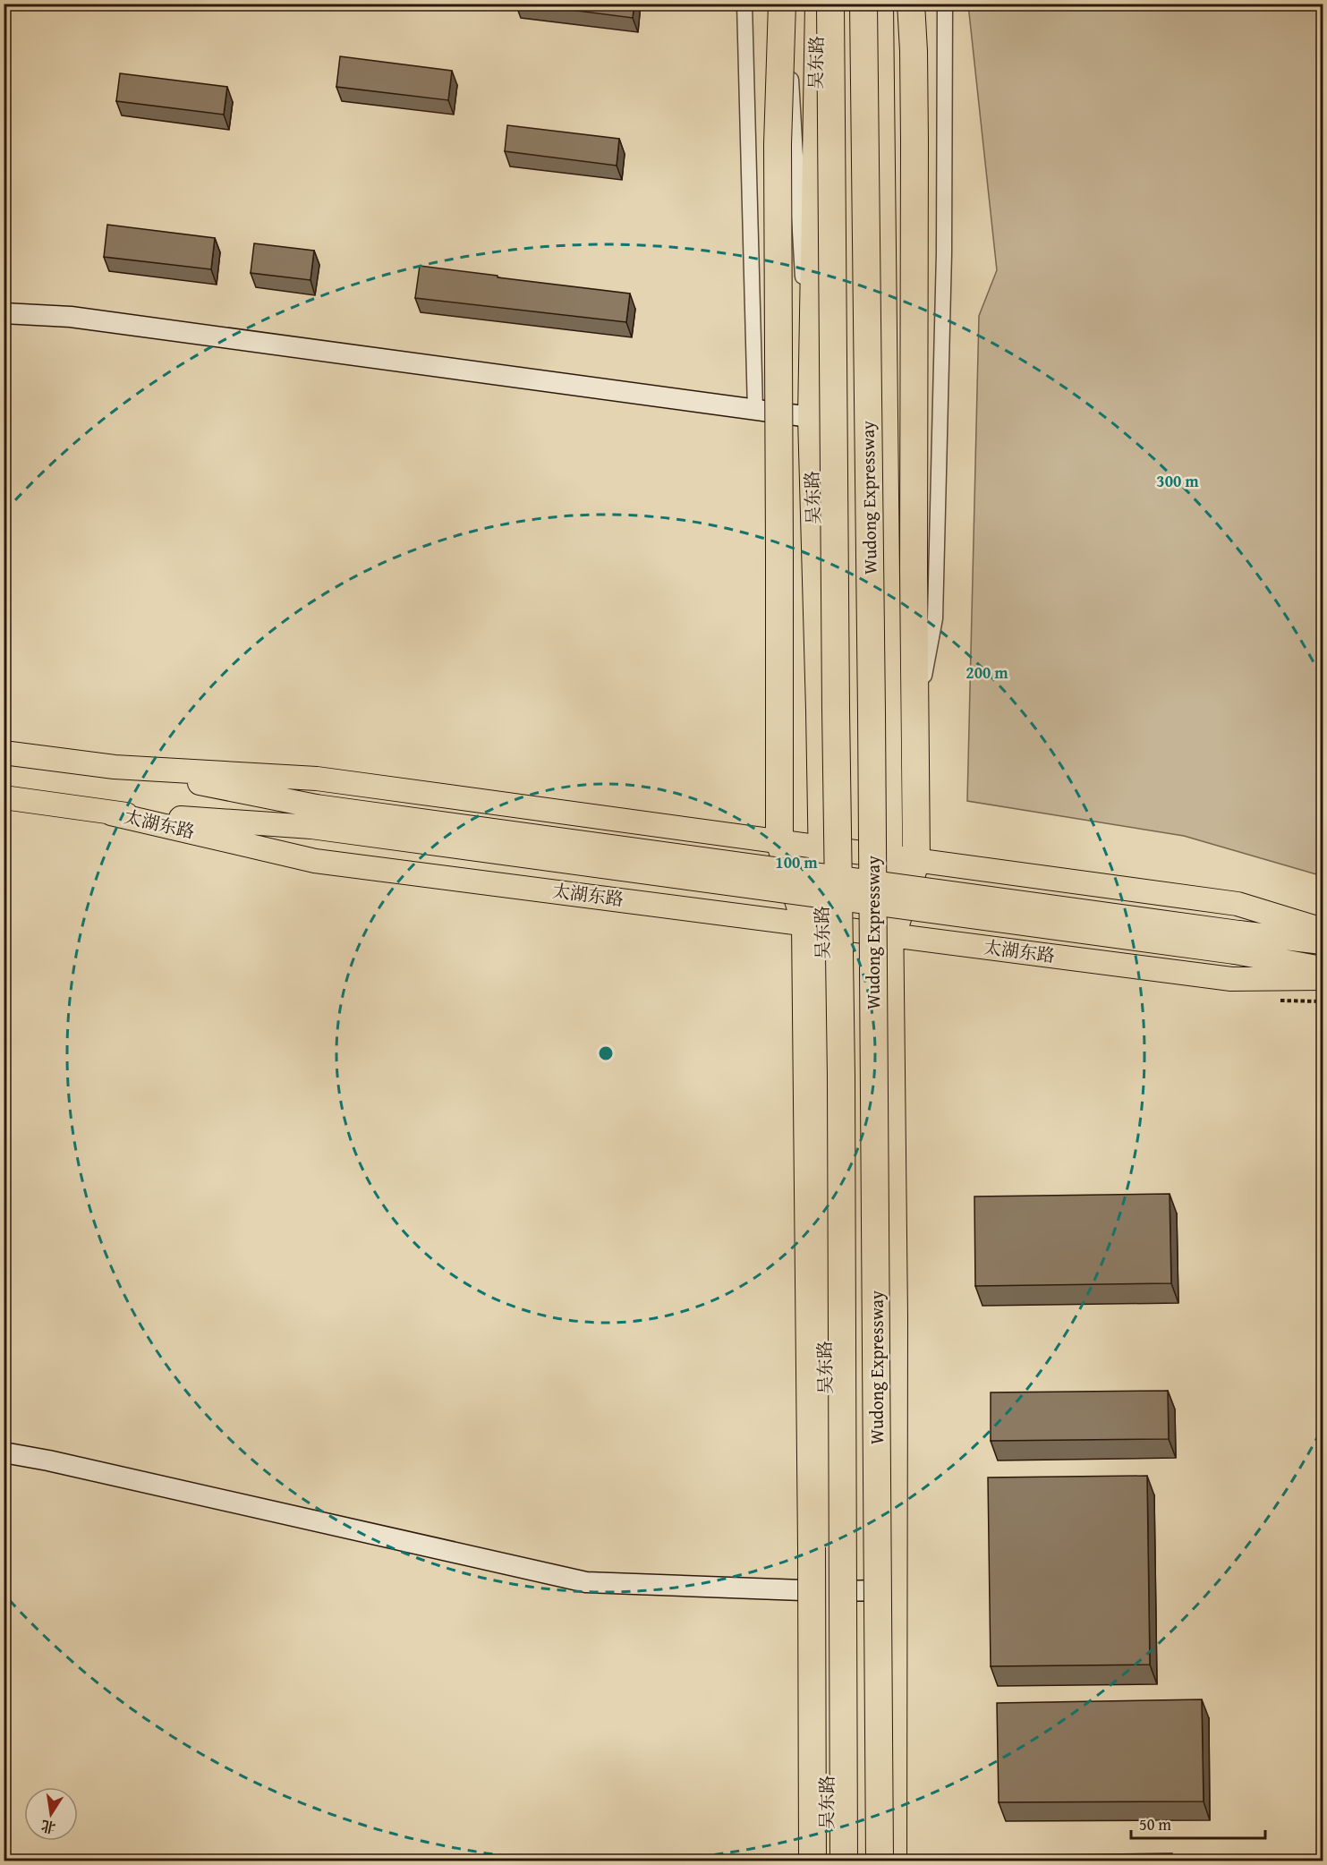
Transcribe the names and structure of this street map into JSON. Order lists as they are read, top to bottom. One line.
{"streets":{"highway":["Wudong Expressway"],"main road":["吴东路","太湖东路"]},"crossings":[["吴东路","太湖东路"]],"scale_bar":"50 m","north":"bottom","rings":["300 m","200 m","100 m"]}
